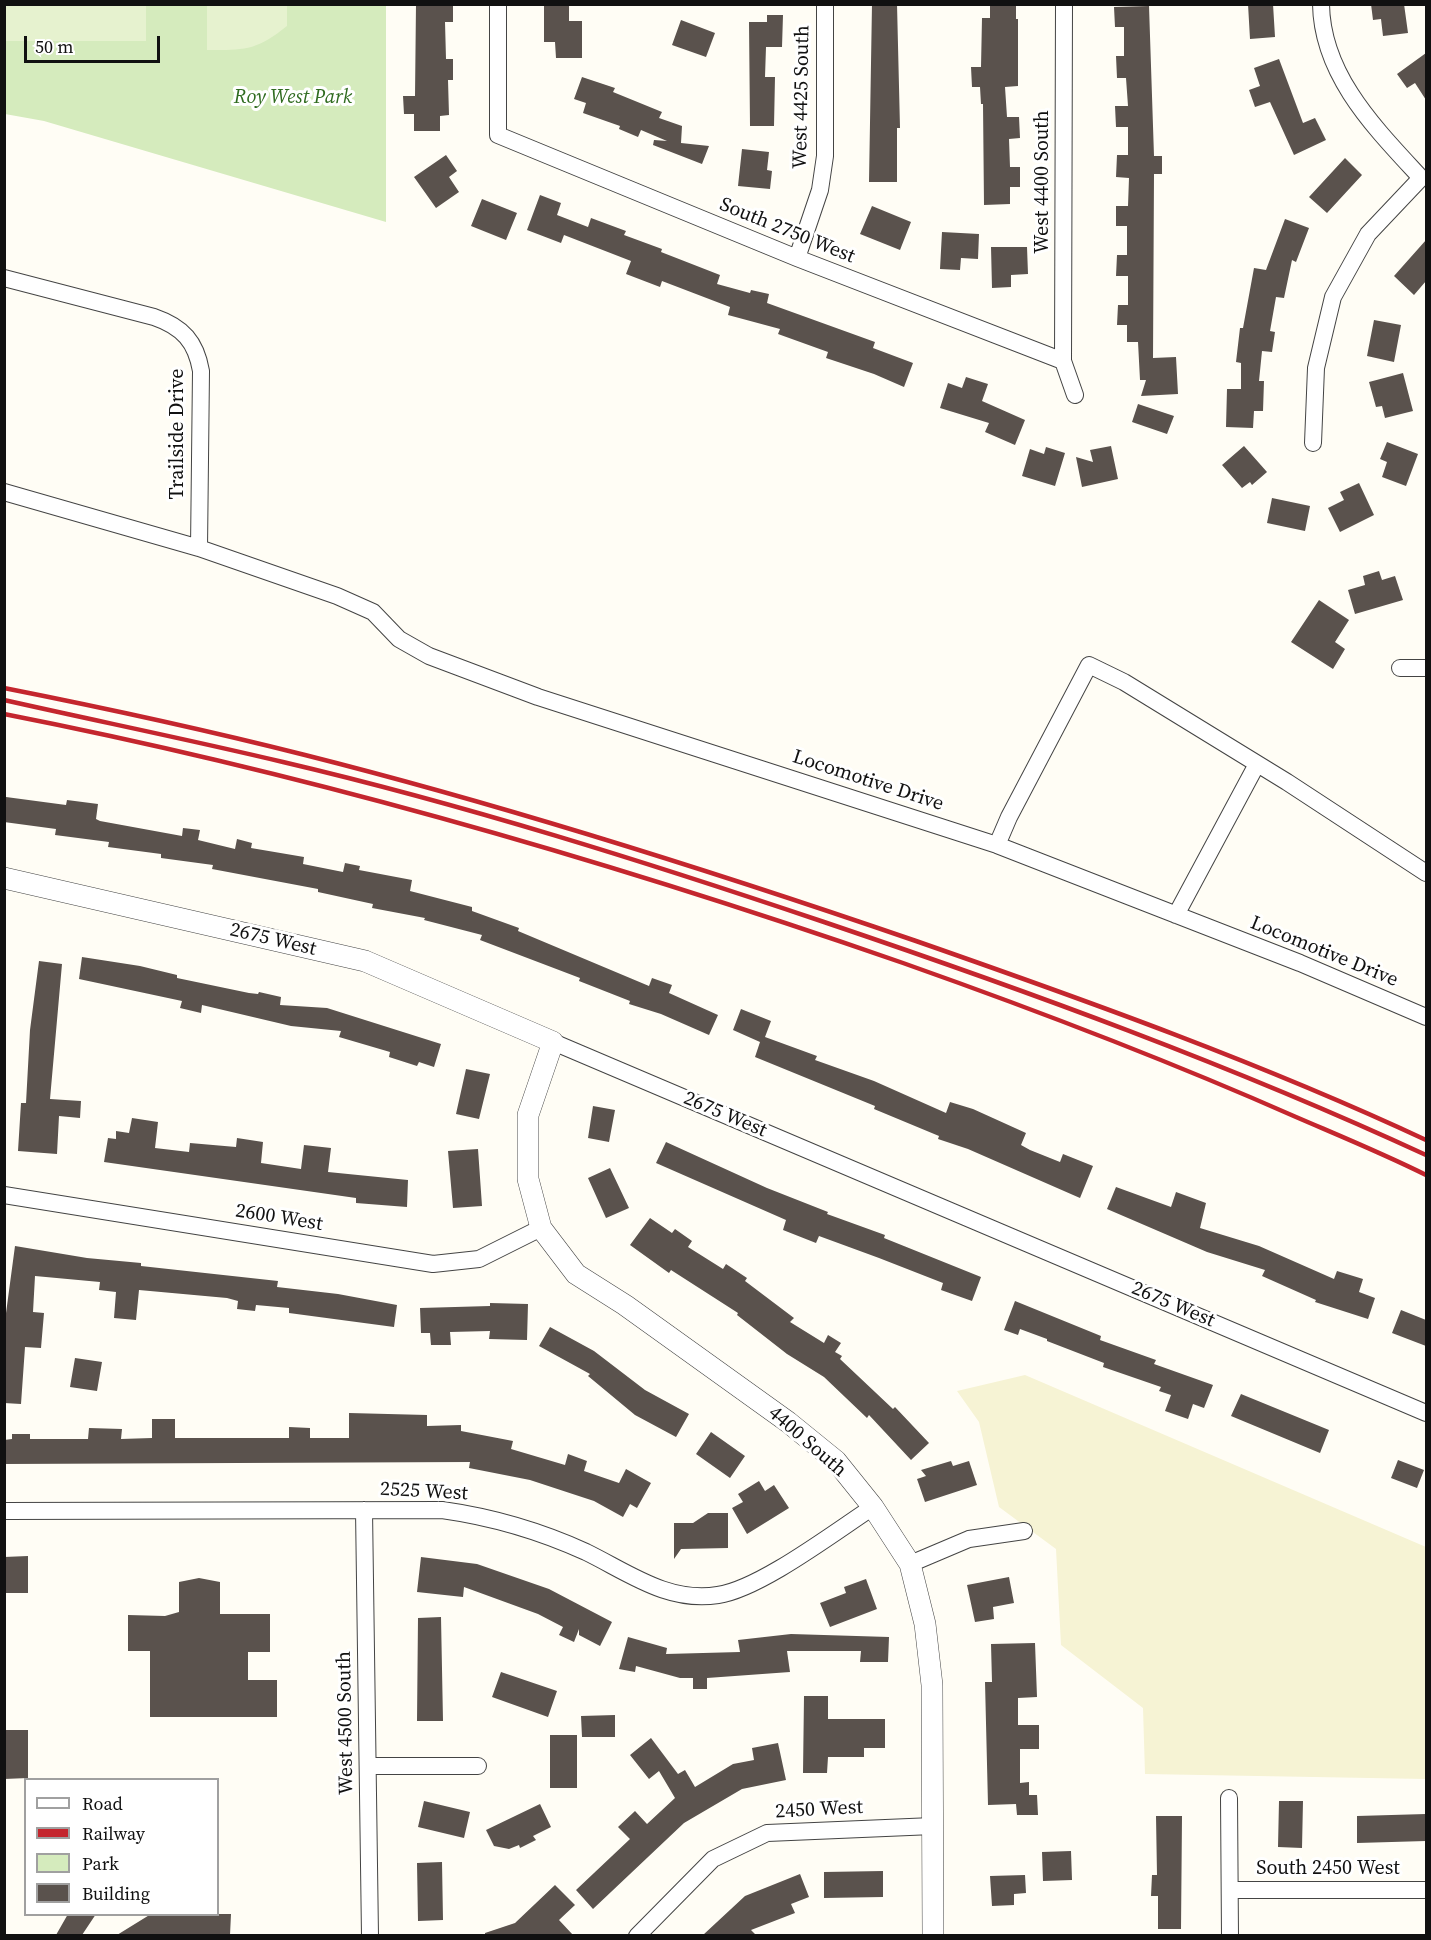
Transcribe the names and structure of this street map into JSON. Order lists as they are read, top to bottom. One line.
{"streets":{"street":["West 4425 South","West 4400 South","South 2750 West","Trailside Drive","Locomotive Drive","2675 West","2600 West","4400 South","2525 West","West 4500 South","2450 West","South 2450 West"]},"crossings":[["West 4425 South","South 2750 West"],["West 4400 South","South 2750 West"],["Trailside Drive","Locomotive Drive"],["2675 West","4400 South"],["2600 West","4400 South"],["4400 South","2525 West"],["4400 South","2450 West"],["2525 West","West 4500 South"]],"parks":["Roy West Park"],"legend":["Road","Railway","Park","Building"],"scale_bar":"50 m"}
